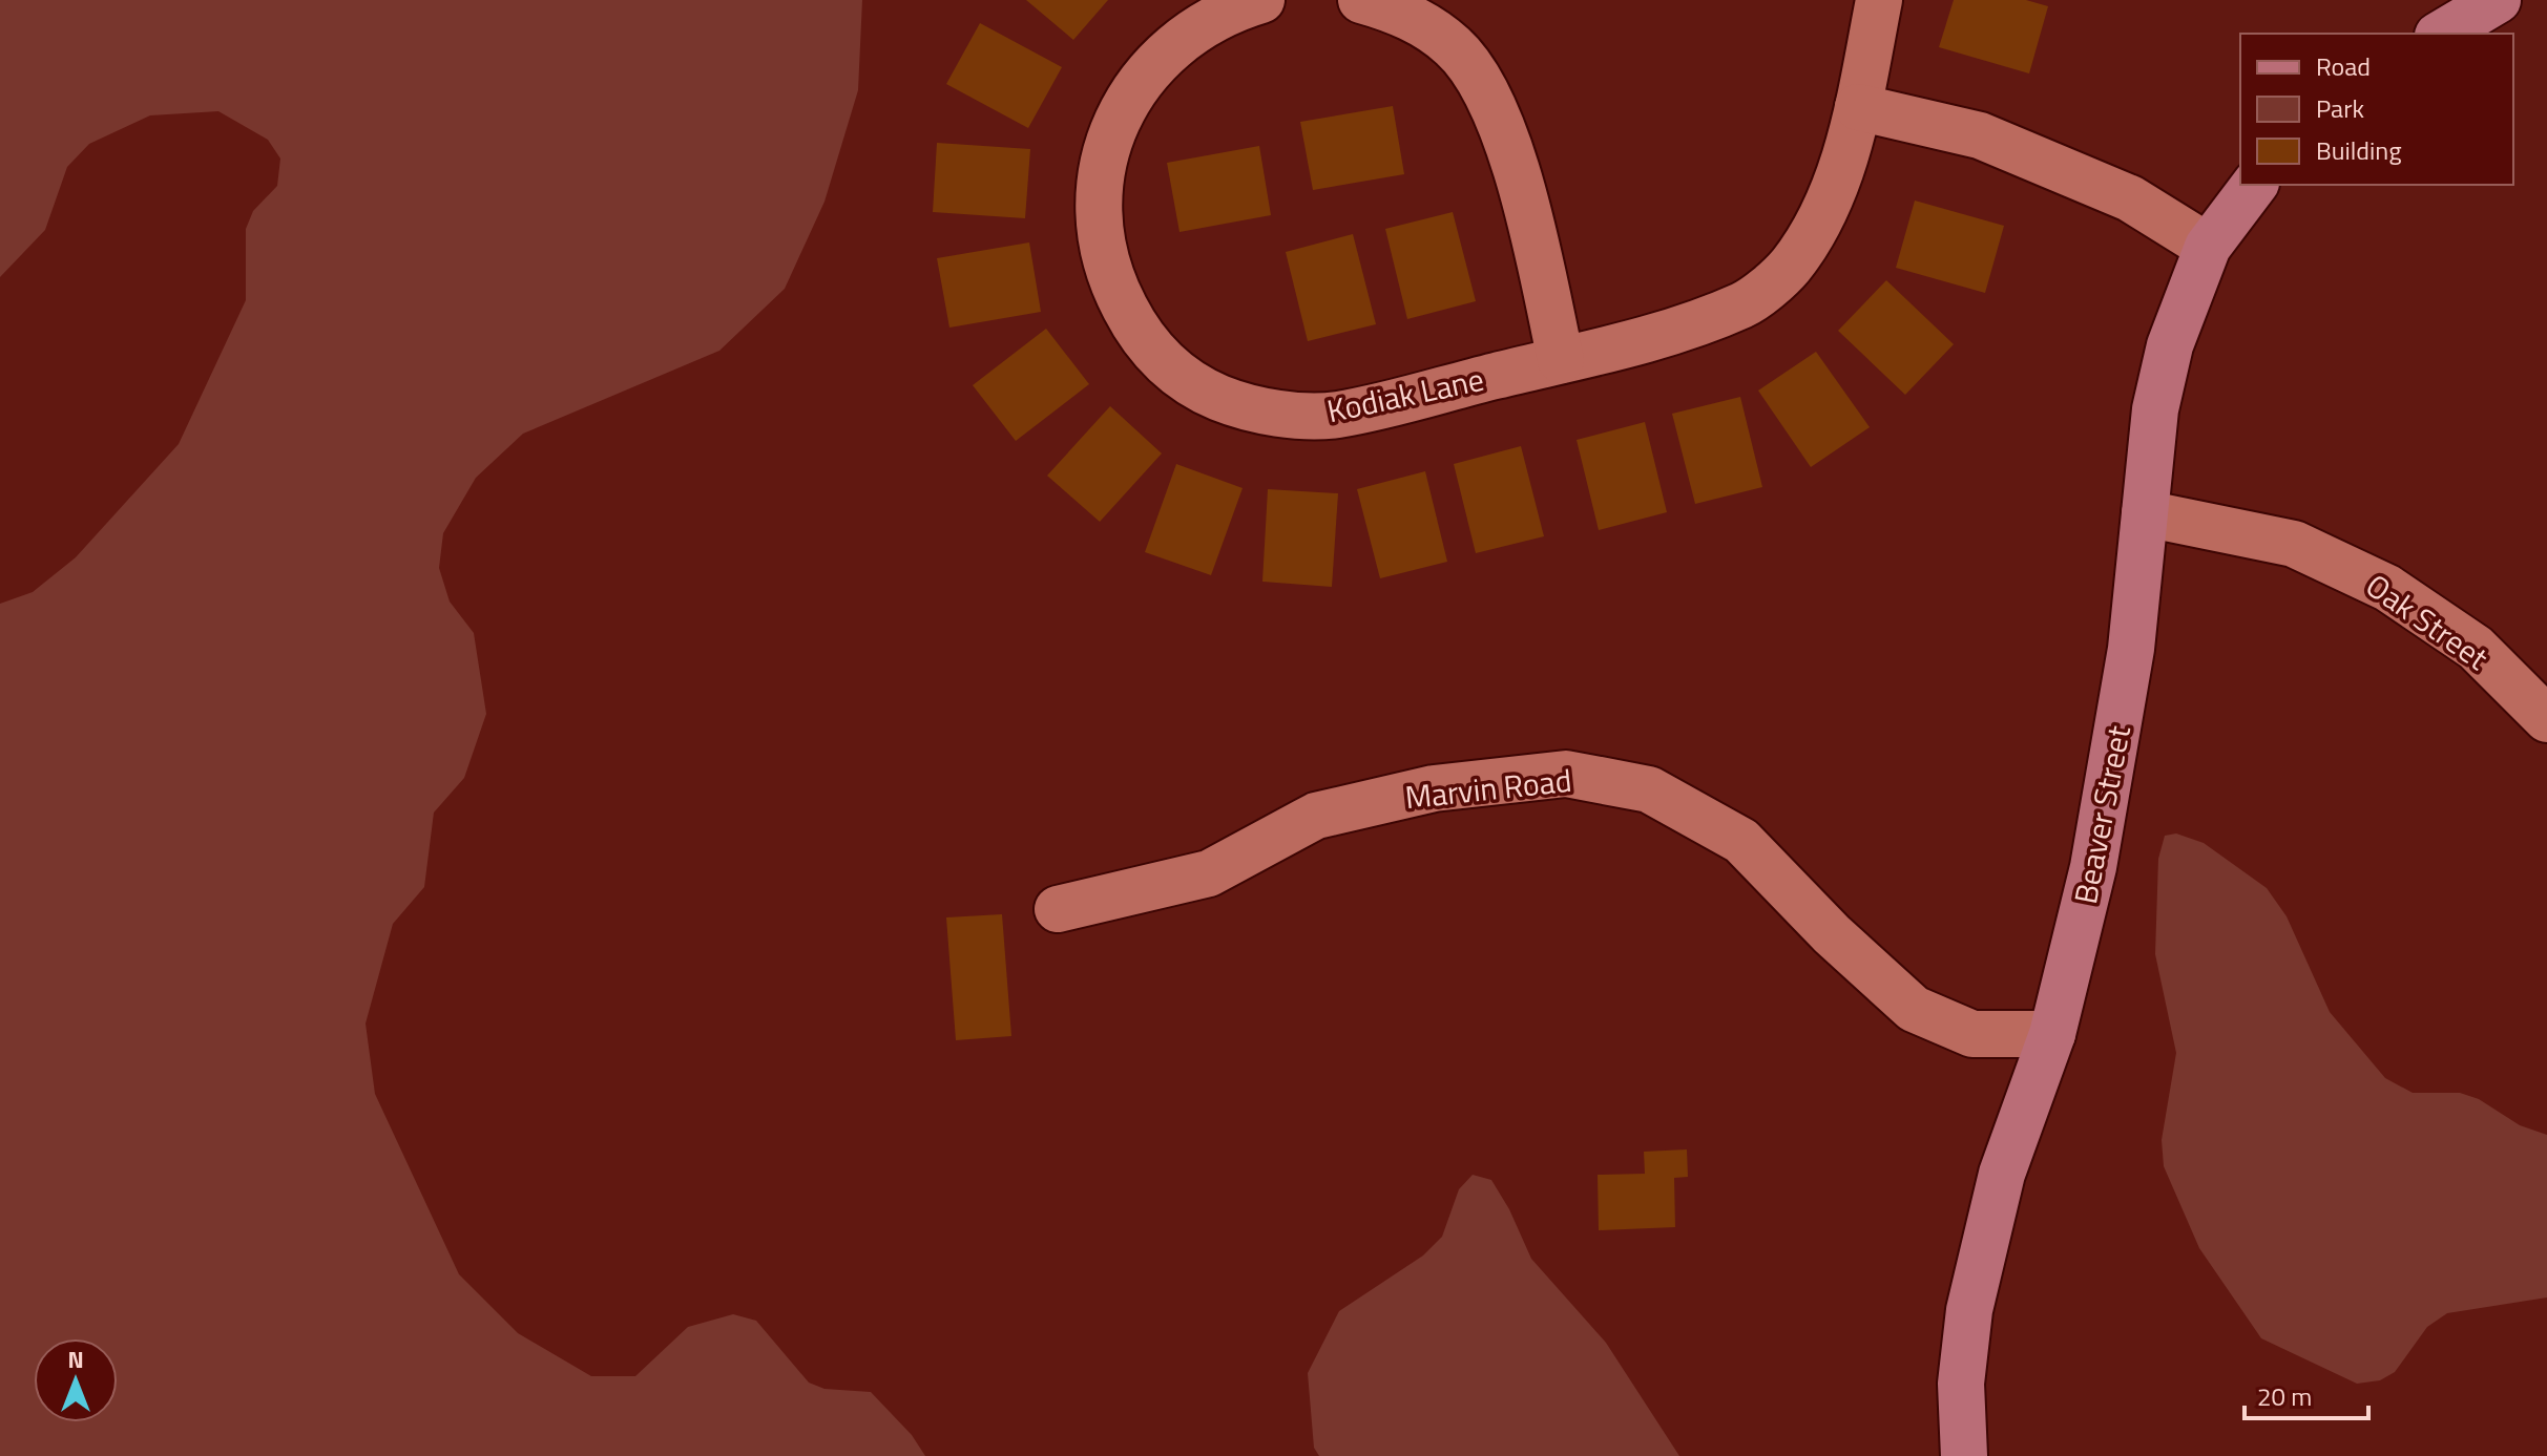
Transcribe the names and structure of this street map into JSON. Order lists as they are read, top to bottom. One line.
{"streets":{"street":["Kodiak Lane","Oak Street","Marvin Road","Beaver Street"]},"crossings":[["Oak Street","Beaver Street"],["Marvin Road","Beaver Street"]],"legend":["Road","Park","Building"],"scale_bar":"20 m","north":"top"}
